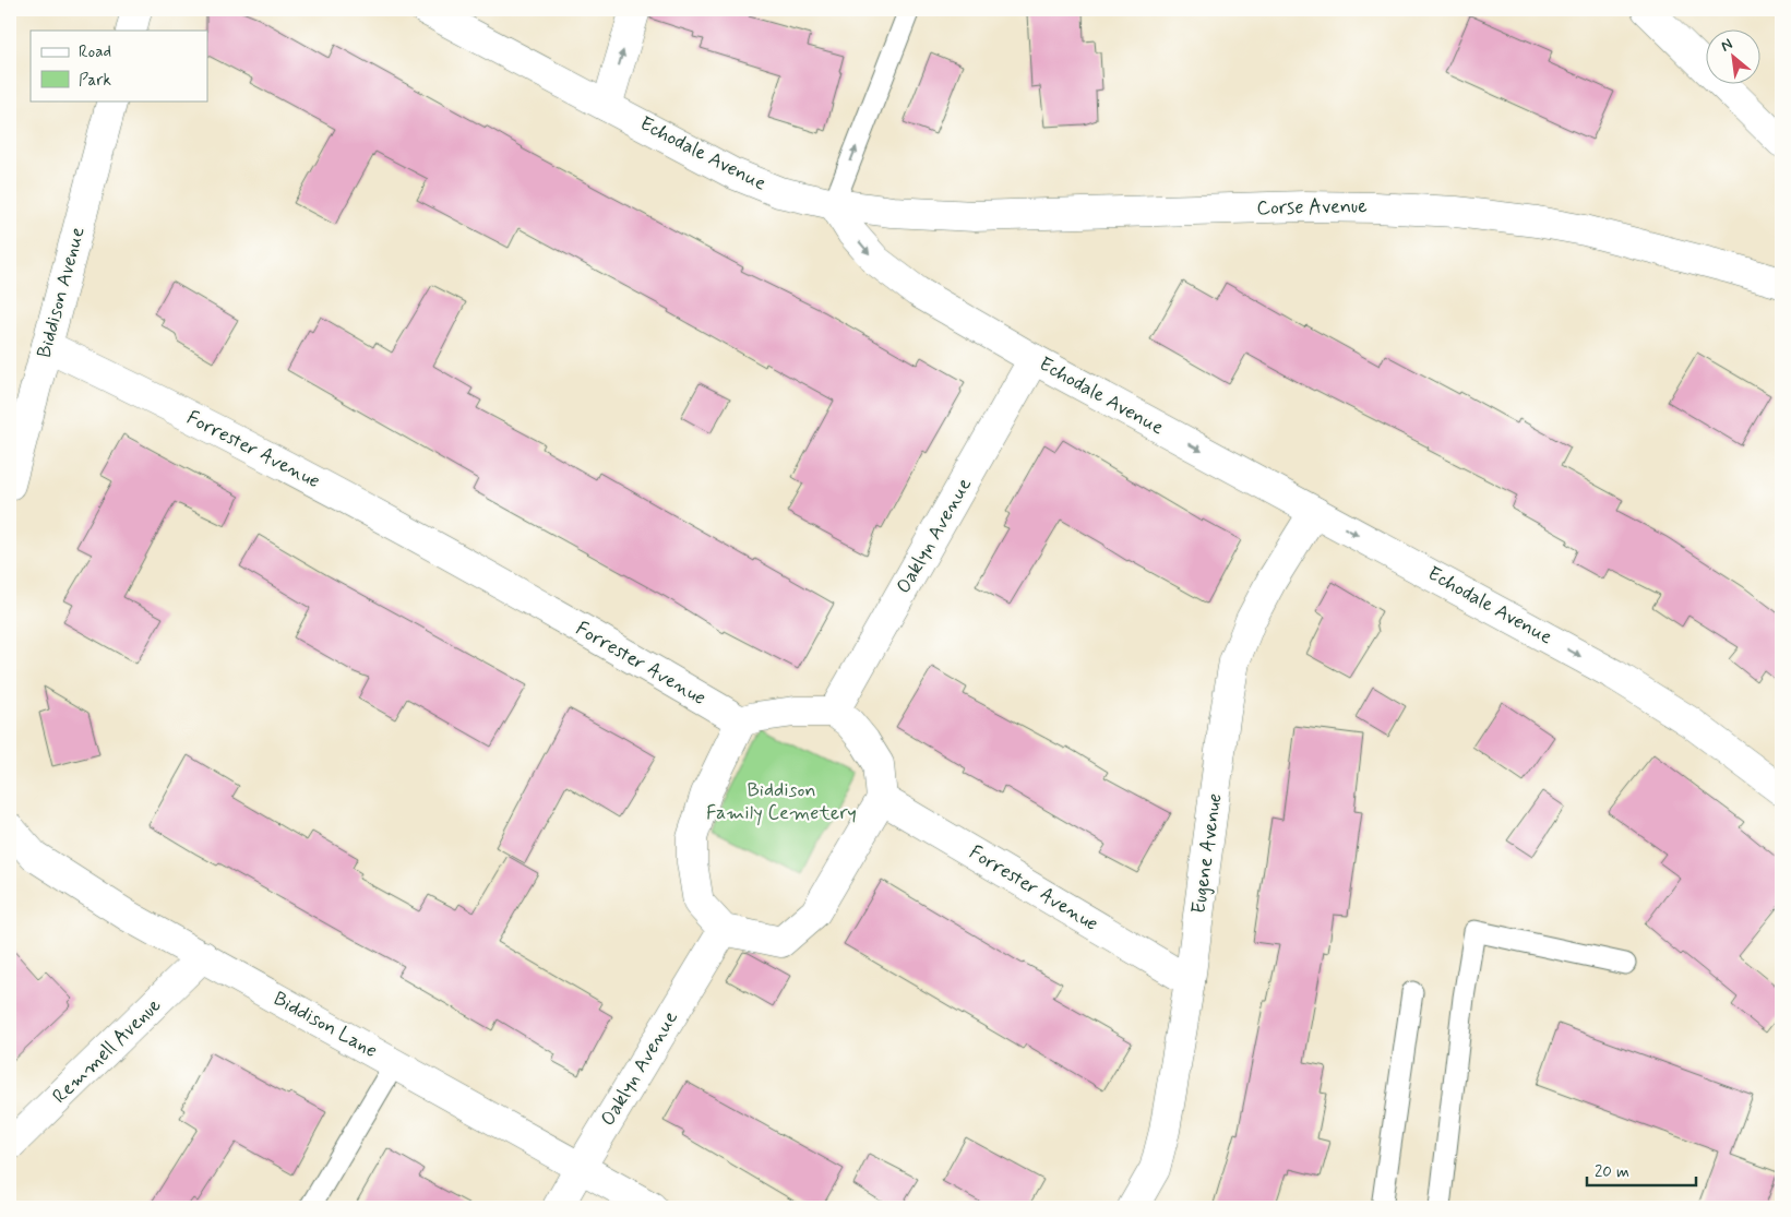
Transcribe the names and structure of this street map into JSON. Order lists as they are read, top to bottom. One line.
{"streets":{"street":["Echodale Avenue","Corse Avenue","Biddison Avenue","Forrester Avenue","Oaklyn Avenue","Eugene Avenue","Biddison Lane","Remmell Avenue"]},"crossings":[["Echodale Avenue","Corse Avenue"],["Echodale Avenue","Oaklyn Avenue"],["Echodale Avenue","Eugene Avenue"],["Biddison Avenue","Forrester Avenue"],["Forrester Avenue","Eugene Avenue"],["Oaklyn Avenue","Biddison Lane"],["Biddison Lane","Remmell Avenue"]],"one_way":["Echodale Avenue"],"parks":["Biddison Family Cemetery"],"legend":["Road","Park"],"scale_bar":"20 m","north":"top left"}
